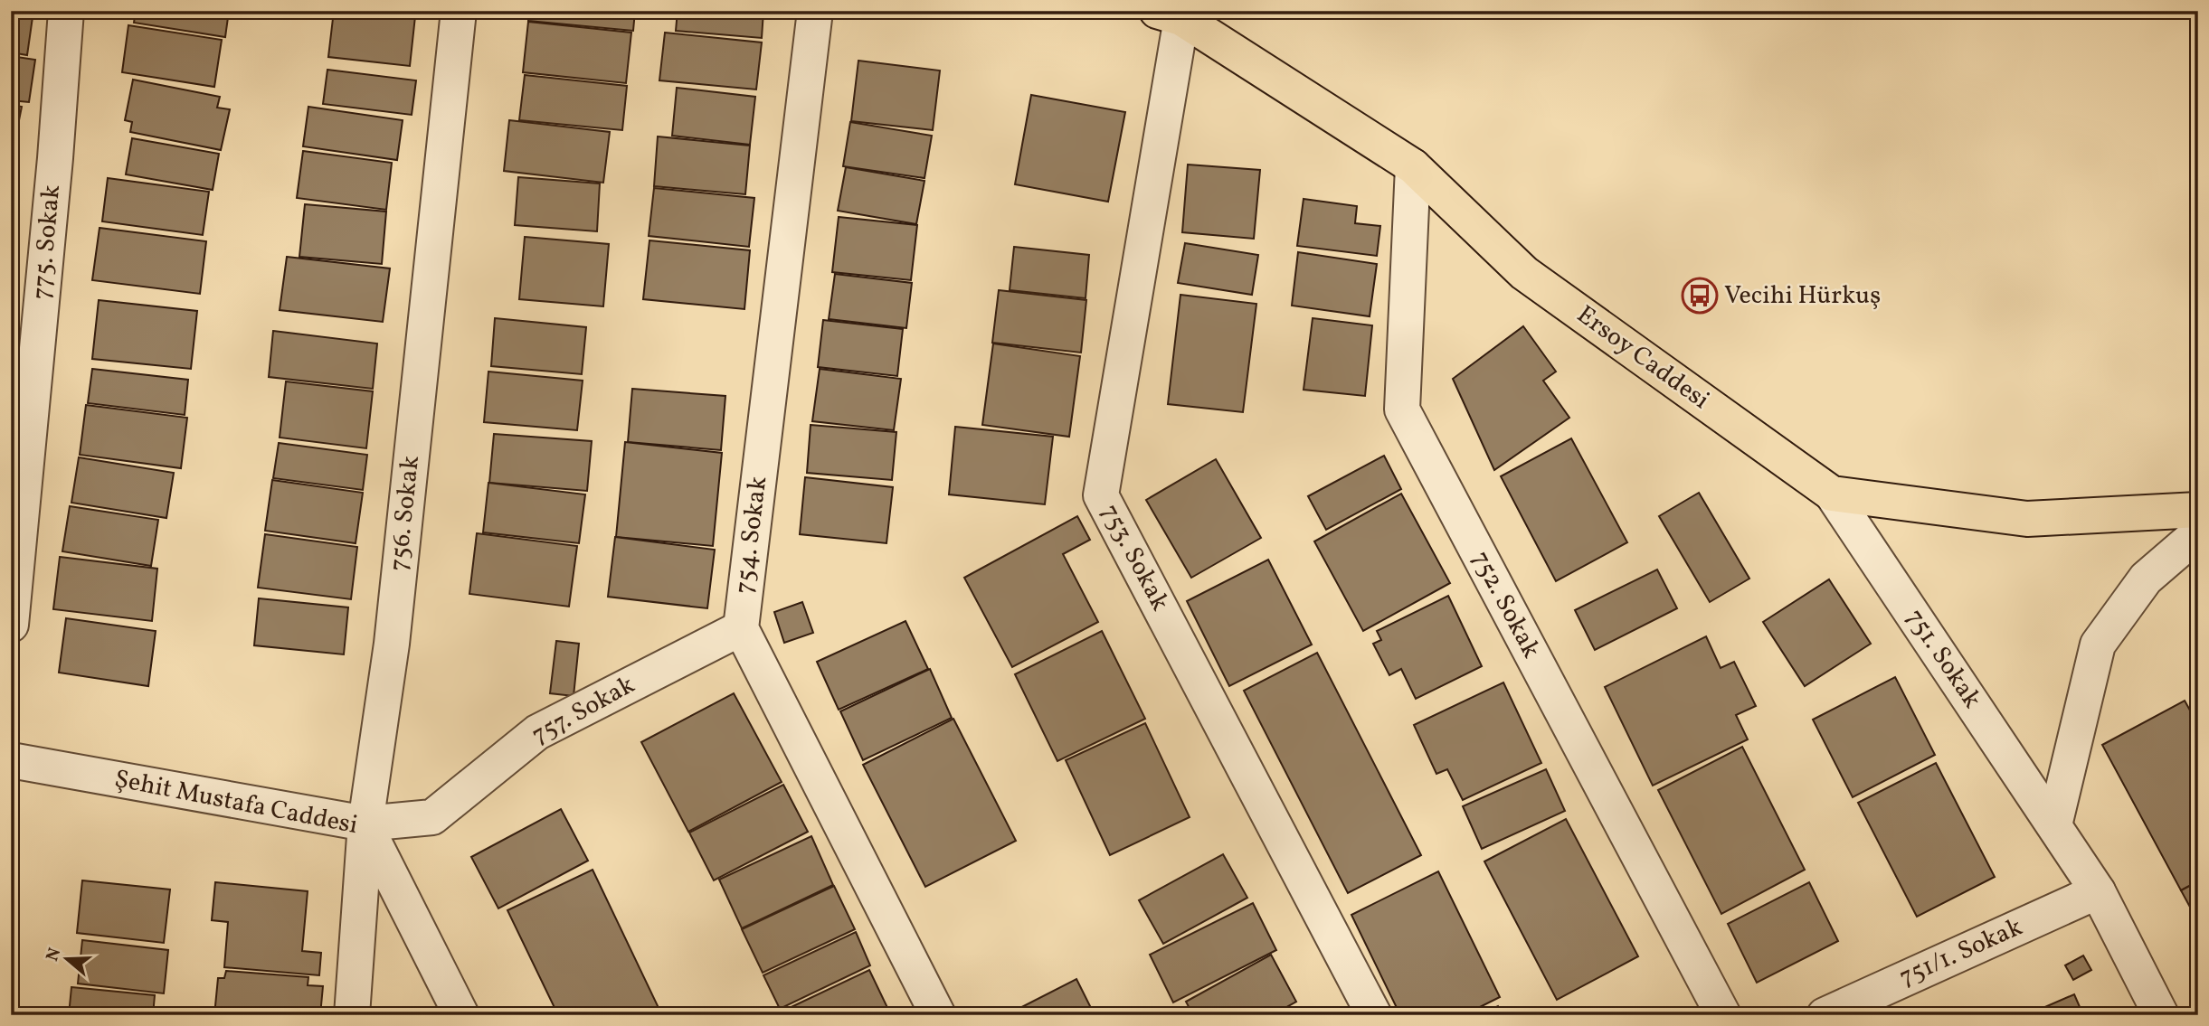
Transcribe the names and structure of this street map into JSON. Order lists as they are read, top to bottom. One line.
{"streets":{"main road":["Ersoy Caddesi"],"street":["775. Sokak","756. Sokak","754. Sokak","753. Sokak","752. Sokak","751. Sokak","757. Sokak","Şehit Mustafa Caddesi","751/1. Sokak"]},"crossings":[["Ersoy Caddesi","753. Sokak"],["Ersoy Caddesi","752. Sokak"],["Ersoy Caddesi","751. Sokak"],["756. Sokak","757. Sokak"],["756. Sokak","Şehit Mustafa Caddesi"],["754. Sokak","757. Sokak"],["751. Sokak","751/1. Sokak"],["757. Sokak","Şehit Mustafa Caddesi"]],"places":{"bus stop":["Vecihi Hürkuş"]},"north":"left"}
